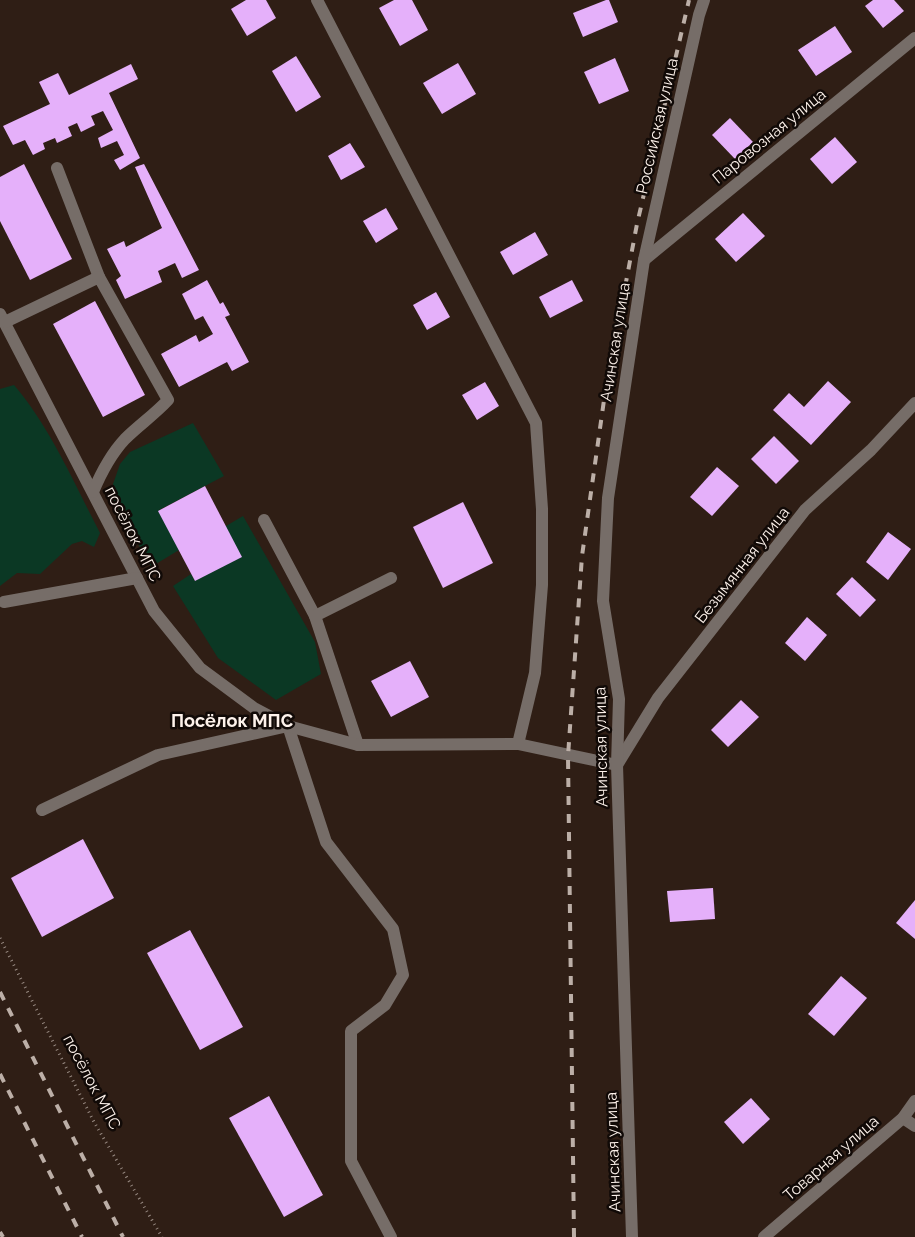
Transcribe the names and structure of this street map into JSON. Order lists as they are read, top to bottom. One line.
{"streets":{"street":["Российская улица","Паровозная улица","Ачинская улица","посёлок МПС","Безымянная улица","Товарная улица"]},"crossings":[["Российская улица","Паровозная улица"],["Российская улица","Ачинская улица"],["Паровозная улица","Ачинская улица"],["Ачинская улица","посёлок МПС"],["Ачинская улица","Безымянная улица"],["посёлок МПС","Безымянная улица"]],"districts":["Посёлок МПС"]}
